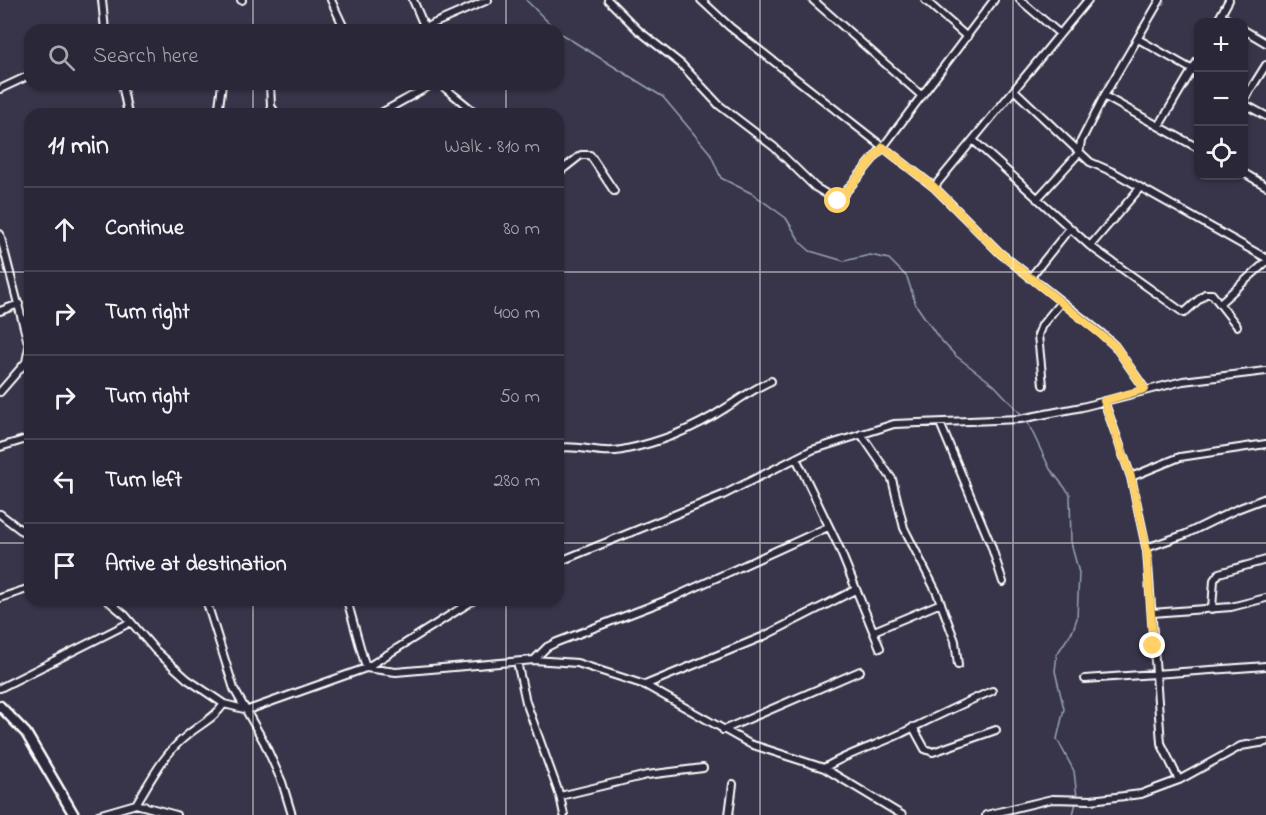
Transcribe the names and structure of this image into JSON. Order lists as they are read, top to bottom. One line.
{"page":{"map_buttons":["+","−"],"search":"Search here","heading":["11 min","Walk · 810 m"],"list":[["Continue","80 m"],["Turn right","400 m"],["Turn right","50 m"],["Turn left","280 m"],"Arrive at destination"]}}
